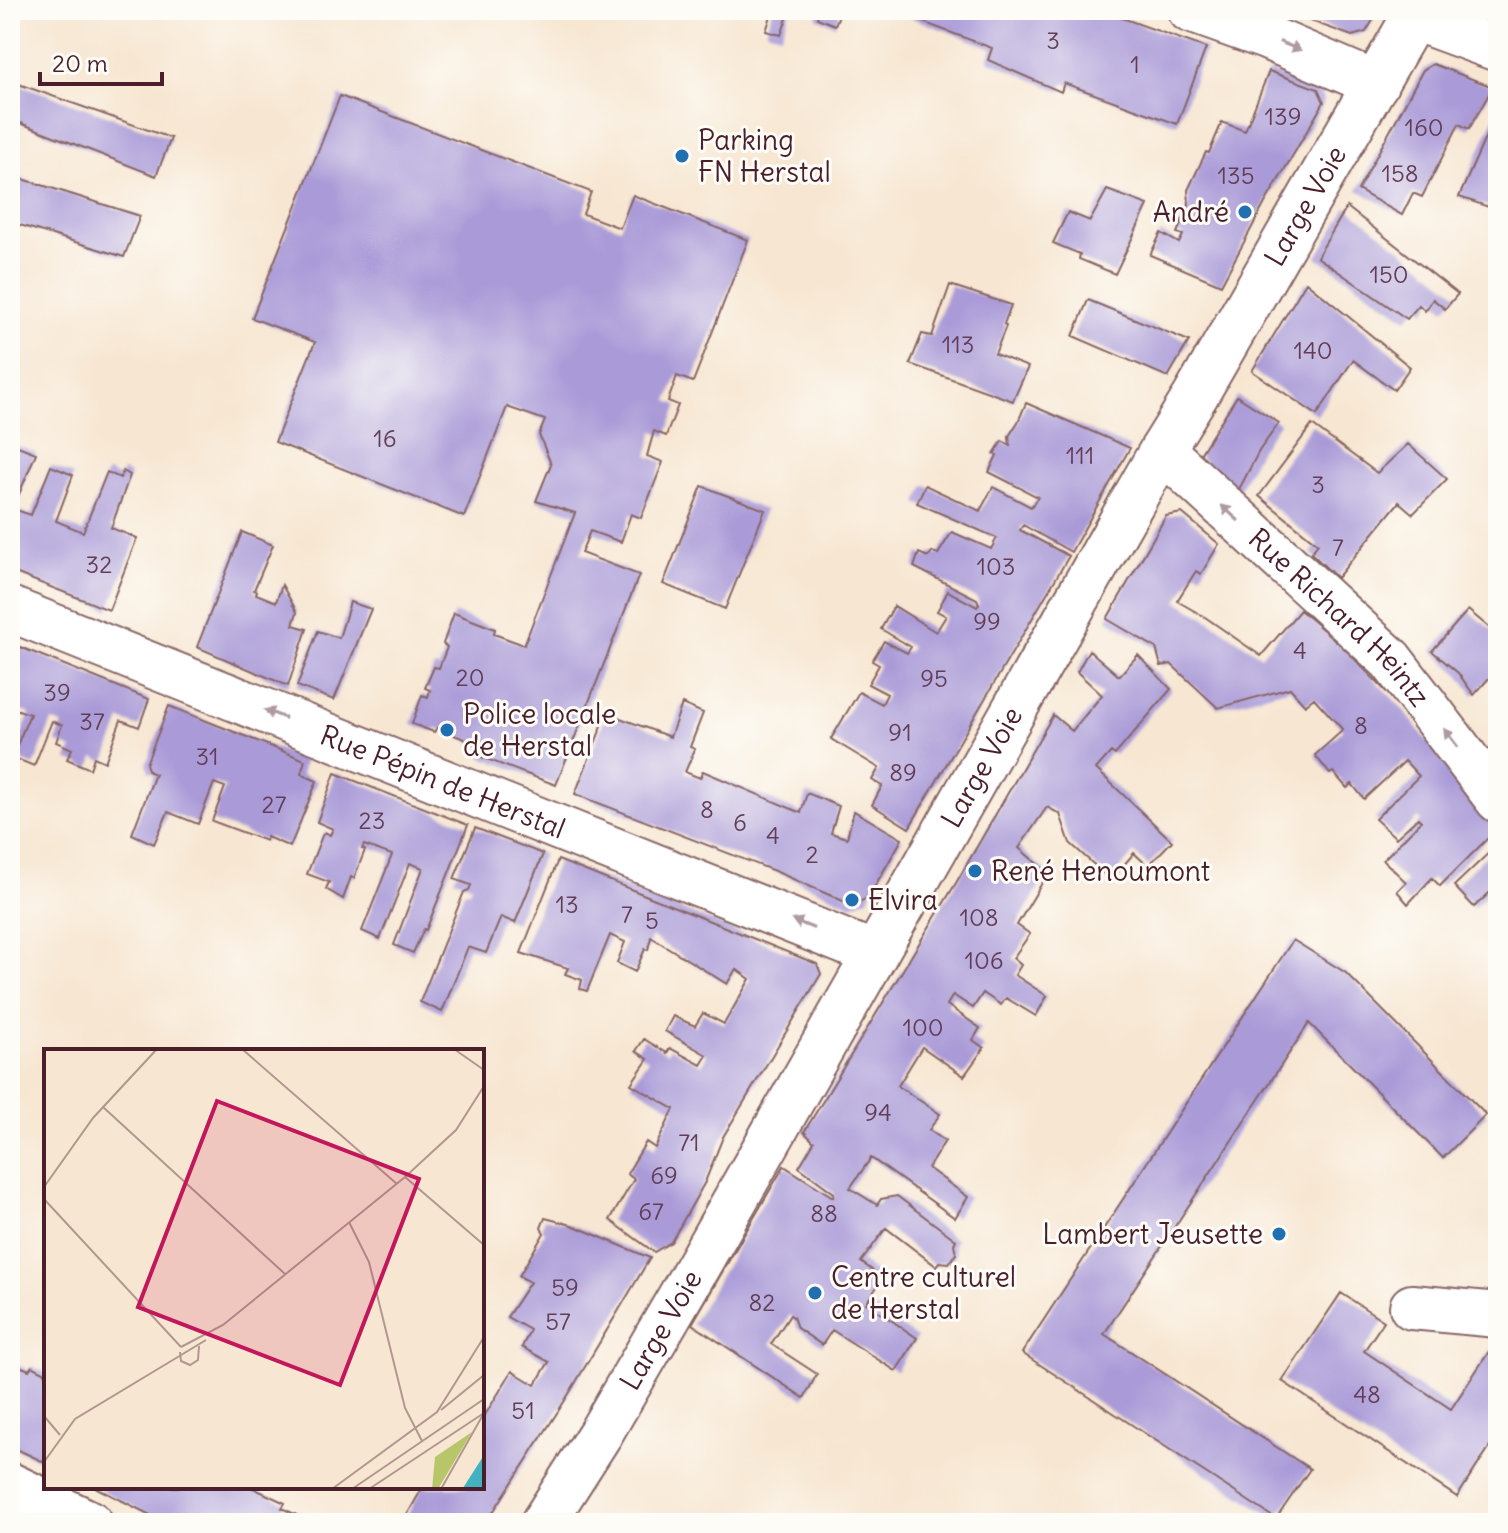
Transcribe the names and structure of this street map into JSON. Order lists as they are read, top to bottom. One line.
{"streets":{"street":["Large Voie","Rue Richard Heintz","Rue Pépin de Herstal"]},"crossings":[["Large Voie","Rue Richard Heintz"],["Large Voie","Rue Pépin de Herstal"]],"one_way":["Rue Richard Heintz","Rue Pépin de Herstal"],"places":["Parking FN Herstal","André","Police locale de Herstal","René Henoumont","Elvira","Lambert Jeusette","Centre culturel de Herstal"],"house_numbers":["3","1","139","160","158","135","150","113","140","16","111","3","7","32","103","99","4","20","95","39","37","8","91","31","89","27","8","23","6","4","2","13","7","108","5","106","100","94","71","69","67","88","59","82","57","48","51"],"scale_bar":"20 m"}
